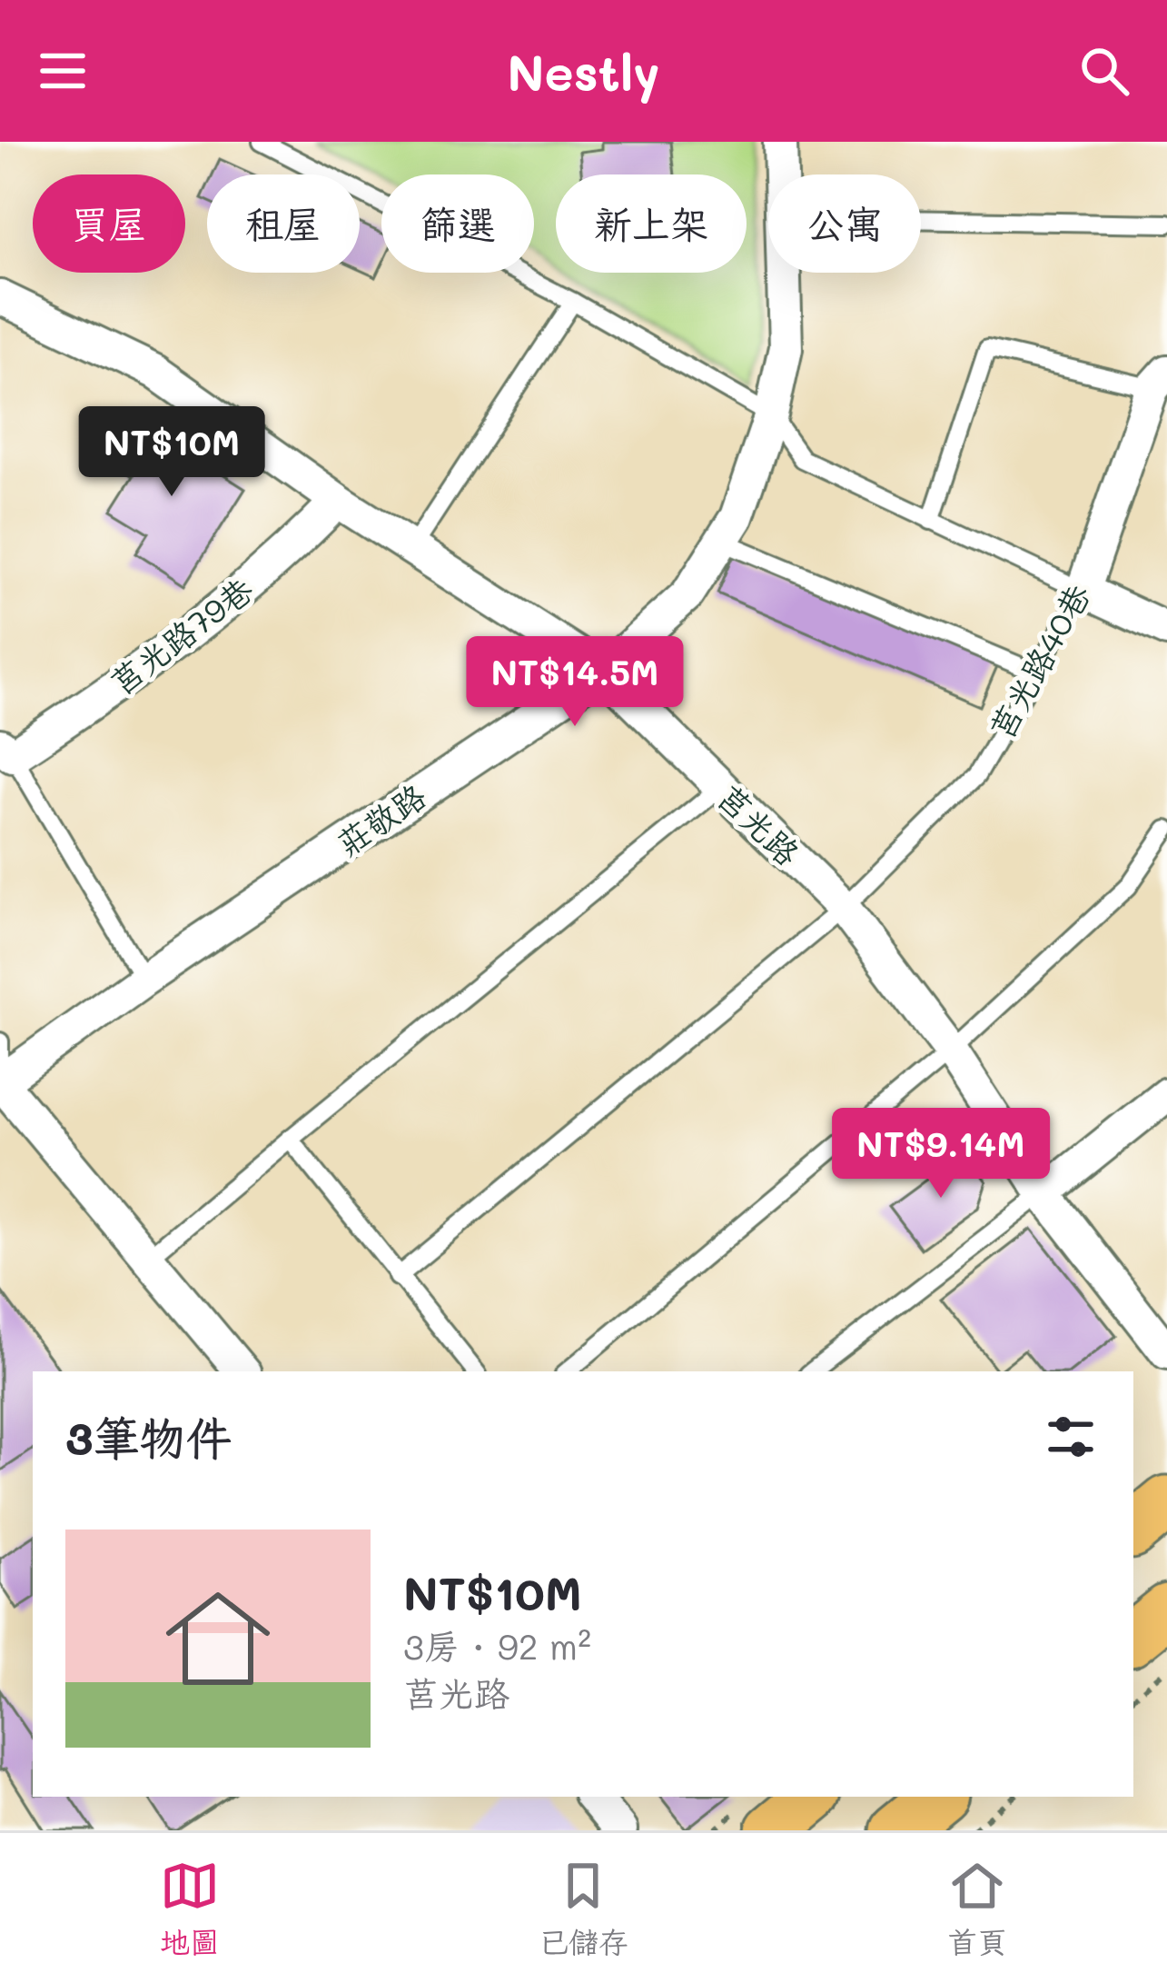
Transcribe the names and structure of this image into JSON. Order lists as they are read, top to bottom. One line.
{"streets":{"street":["莒光路79巷","莒光路40巷","莊敬路","莒光路"]},"crossings":[["莒光路79巷","莒光路"],["莒光路40巷","莒光路"],["莊敬路","莒光路"]],"page":{"header":"Nestly","chip":["買屋","租屋","篩選","新上架","公寓"],"price":["NT$10M","NT$14.5M","NT$9.14M"],"heading":"3筆物件","list":[{"name":"NT$10M","note":"3房 · 92 m² · 莒光路"}],"tabs":["地圖","已儲存","首頁"]}}
